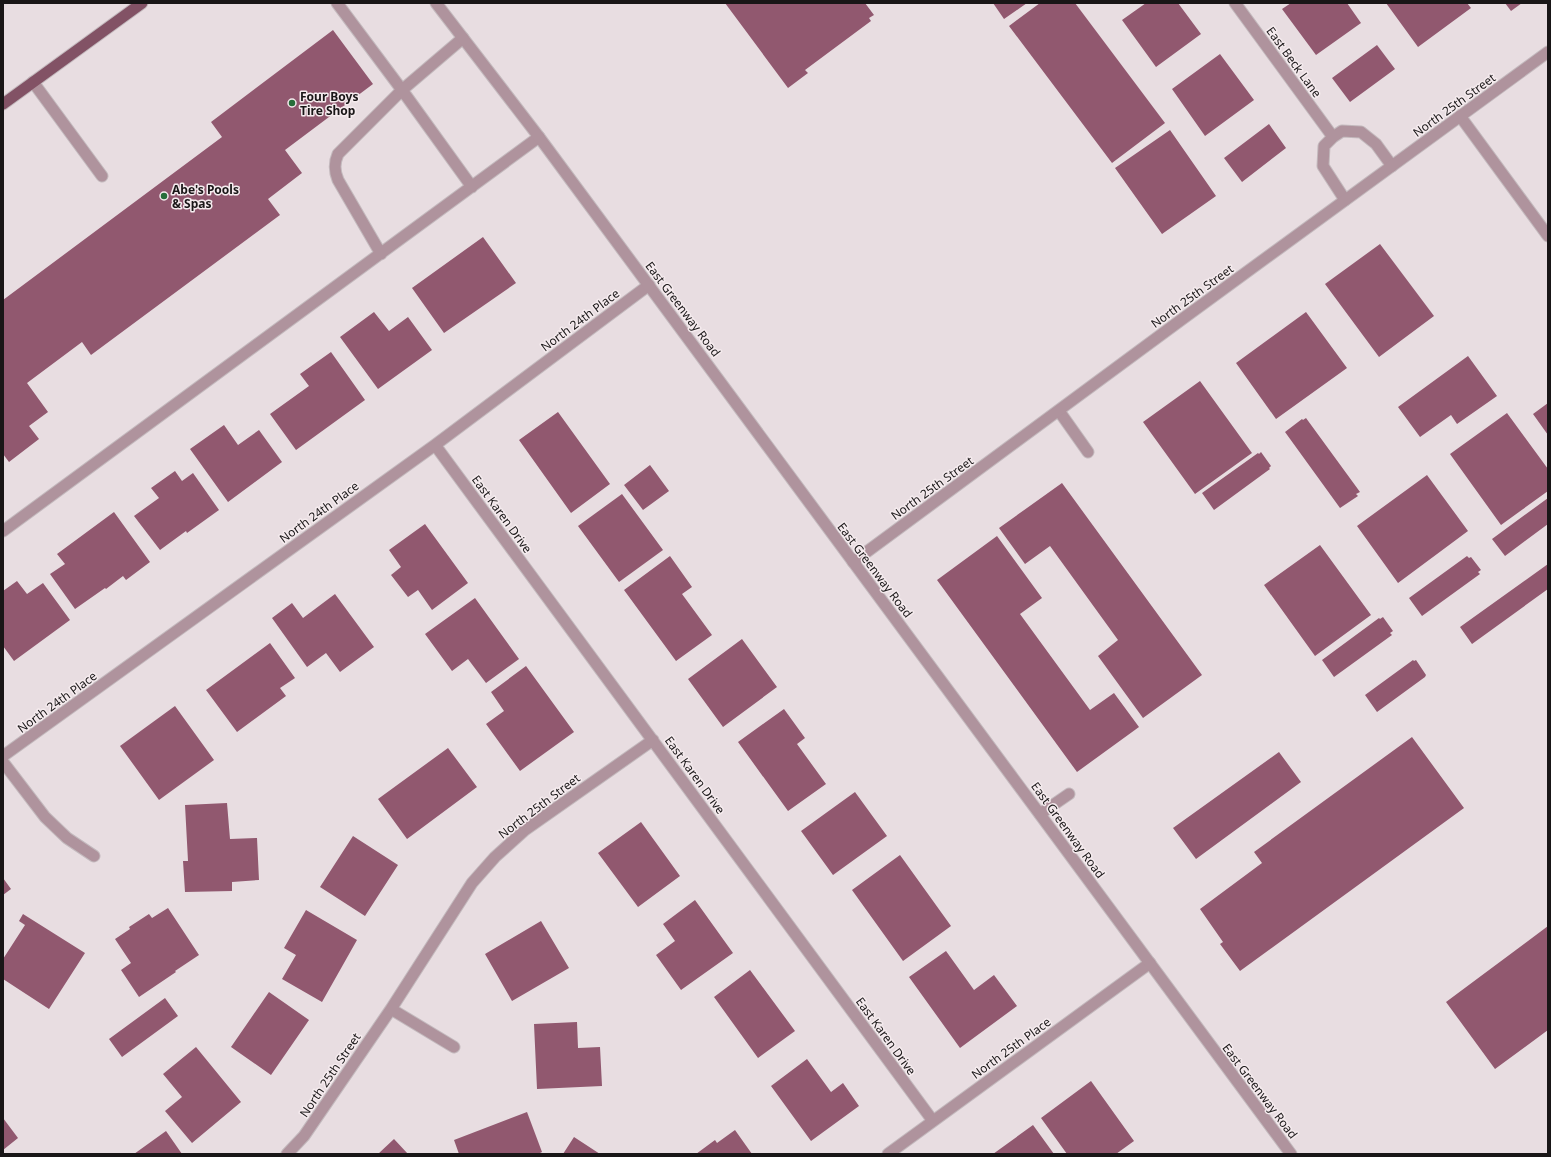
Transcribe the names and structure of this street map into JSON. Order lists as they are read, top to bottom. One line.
{"streets":{"street":["East Beck Lane","North 25th Street","East Greenway Road","North 24th Place","East Karen Drive","North 25th Place"]},"crossings":[["North 25th Street","East Greenway Road"],["North 25th Street","East Karen Drive"],["East Greenway Road","North 24th Place"],["East Greenway Road","North 25th Place"],["North 24th Place","East Karen Drive"],["East Karen Drive","North 25th Place"]],"places":["Four Boys Tire Shop","Abe's Pools & Spas"]}
